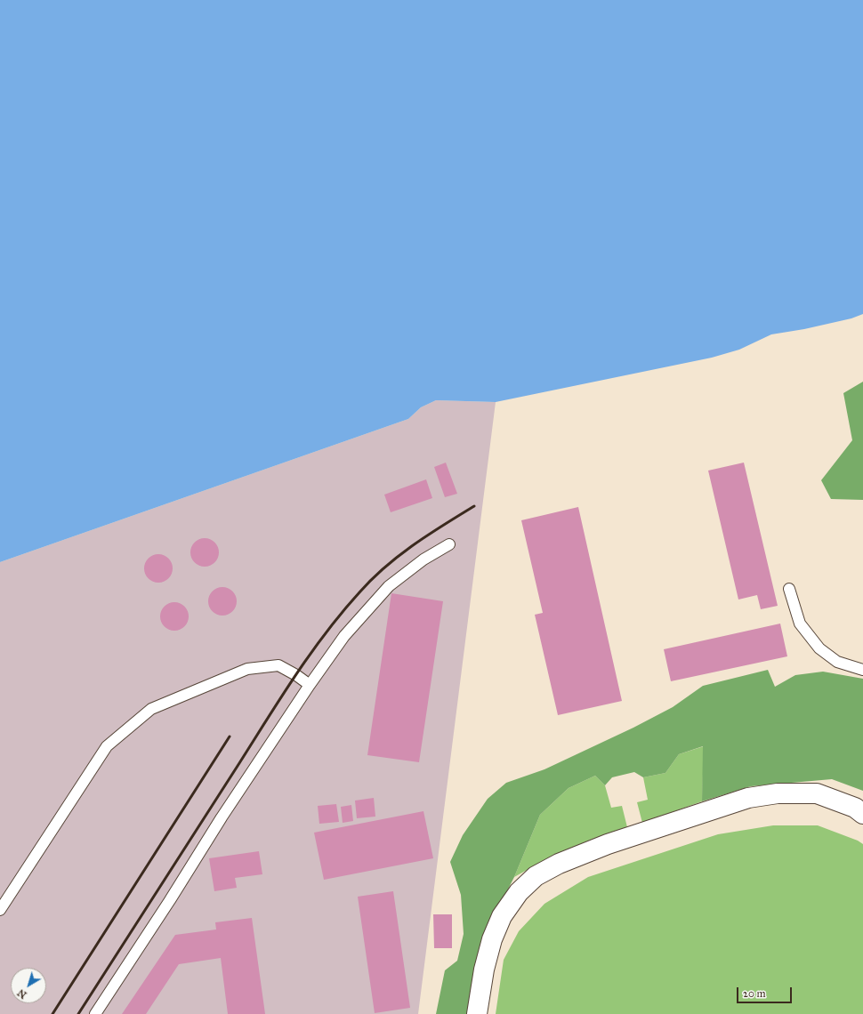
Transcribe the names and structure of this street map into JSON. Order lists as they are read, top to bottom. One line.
{"scale_bar":"20 m","north":"bottom left"}
